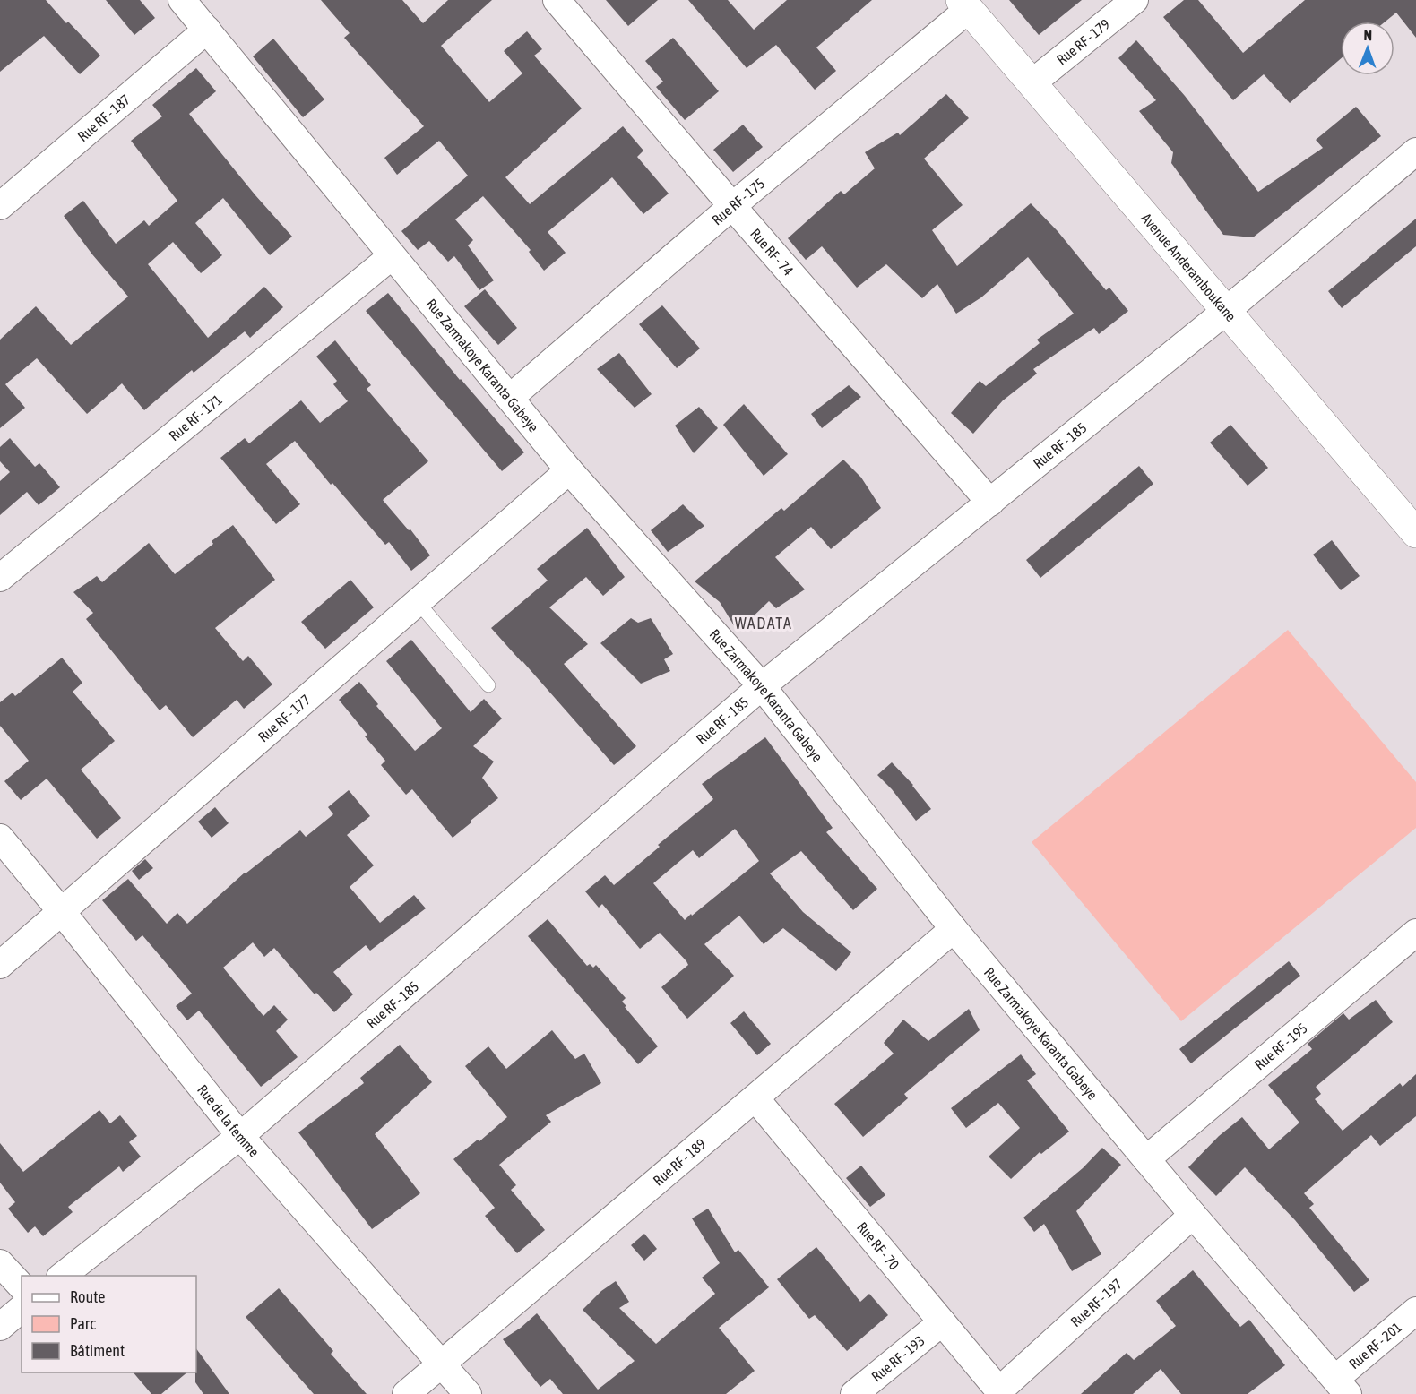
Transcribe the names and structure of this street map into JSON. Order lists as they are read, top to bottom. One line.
{"streets":{"street":["Rue RF - 179","Rue RF - 187","Rue RF - 175","Rue RF - 74","Avenue Anderamboukane","Rue Zarmakoye Karanta Gabeye","Rue RF - 171","Rue RF - 185","Rue RF - 177","Rue RF - 195","Rue de la femme","Rue RF - 189","Rue RF - 70","Rue RF - 197","Rue RF - 201","Rue RF - 193"]},"crossings":[["Rue RF - 179","Avenue Anderamboukane"],["Rue RF - 187","Rue Zarmakoye Karanta Gabeye"],["Rue RF - 175","Rue RF - 74"],["Rue RF - 175","Avenue Anderamboukane"],["Rue RF - 175","Rue Zarmakoye Karanta Gabeye"],["Rue RF - 74","Rue RF - 185"],["Avenue Anderamboukane","Rue RF - 185"],["Rue Zarmakoye Karanta Gabeye","Rue RF - 171"],["Rue Zarmakoye Karanta Gabeye","Rue RF - 185"],["Rue Zarmakoye Karanta Gabeye","Rue RF - 177"],["Rue Zarmakoye Karanta Gabeye","Rue RF - 195"],["Rue Zarmakoye Karanta Gabeye","Rue RF - 189"],["Rue Zarmakoye Karanta Gabeye","Rue RF - 197"],["Rue Zarmakoye Karanta Gabeye","Rue RF - 201"],["Rue RF - 185","Rue de la femme"],["Rue RF - 177","Rue de la femme"],["Rue de la femme","Rue RF - 189"],["Rue RF - 189","Rue RF - 70"],["Rue RF - 70","Rue RF - 197"],["Rue RF - 70","Rue RF - 193"]],"districts":["WADATA"],"legend":["Route","Parc","Bâtiment"],"north":"top"}
